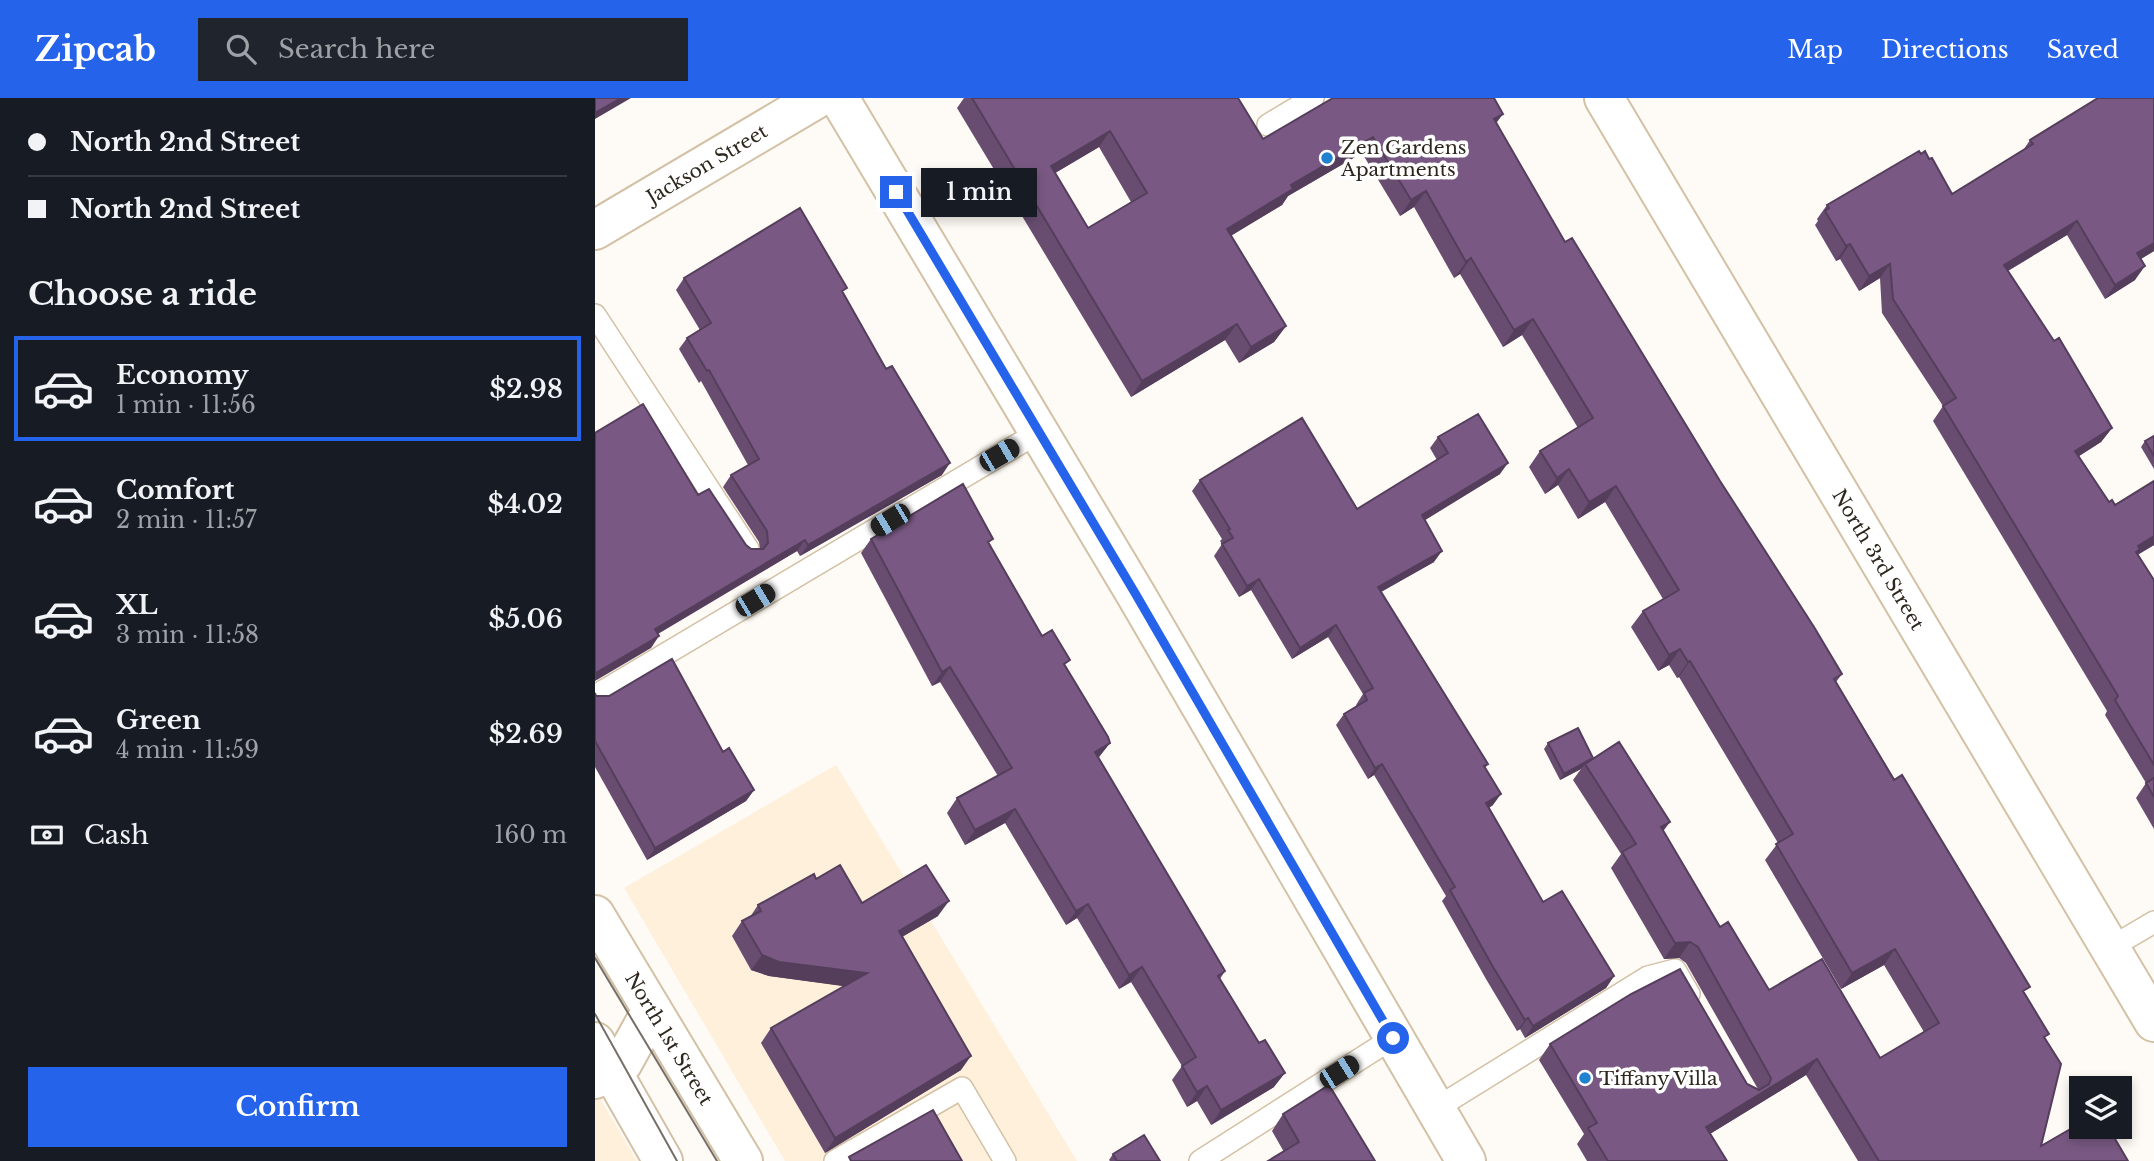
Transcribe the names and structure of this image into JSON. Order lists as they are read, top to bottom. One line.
{"streets":{"street":["Jackson Street","North 3rd Street","North 1st Street"]},"places":["Zen Gardens Apartments","Tiffany Villa"],"page":{"header":"Zipcab","search":"Search here","nav":["Map","Directions","Saved"],"banner":["North 2nd Street","North 2nd Street"],"bubble":"1 min","heading":"Choose a ride","list":[{"name":"Economy","note":"1 min · 11:56","value":"$2.98"},{"name":"Comfort","note":"2 min · 11:57","value":"$4.02"},{"name":"XL","note":"3 min · 11:58","value":"$5.06"},{"name":"Green","note":"4 min · 11:59","value":"$2.69"}],"pay":["Cash","160 m"],"buttons":"Confirm"}}
